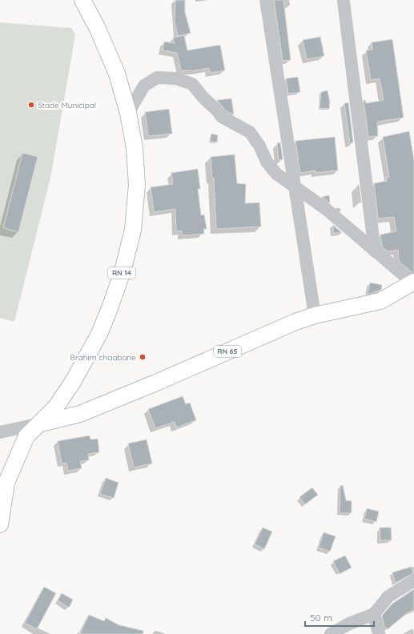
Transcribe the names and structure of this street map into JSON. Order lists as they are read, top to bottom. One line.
{"streets":{"main road":["RN 14","RN 65"]},"crossings":[["RN 14","RN 65"]],"places":["Stade Municipal","Brahim chaabane"],"scale_bar":"50 m"}
